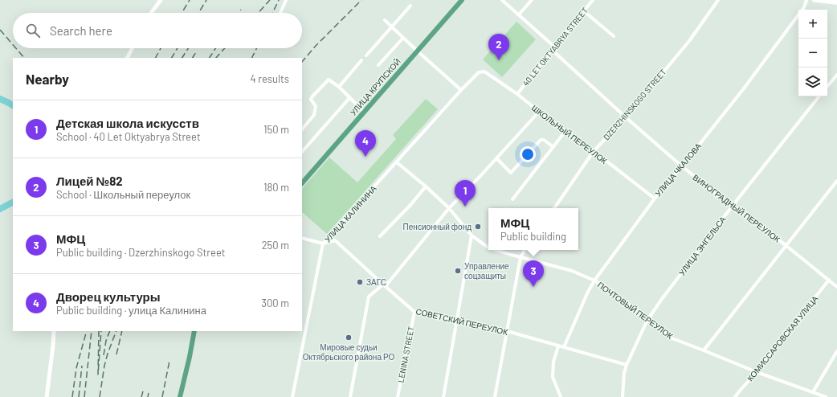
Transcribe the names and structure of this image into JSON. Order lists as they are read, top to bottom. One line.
{"streets":{"main road":["УЛИЦА КРУПСКОЙ"],"street":["40 LET OKTYABRYA STREET","DZERZHINSKOGO STREET","ШКОЛЬНЫЙ ПЕРЕУЛОК","УЛИЦА ЧКАЛОВА","ВИНОГРАДНЫЙ ПЕРЕУЛОК","УЛИЦА КАЛИНИНА","УЛИЦА ЭНГЕЛЬСА","ПОЧТОВЫЙ ПЕРЕУЛОК","СОВЕТСКИЙ ПЕРЕУЛОК","КОМИССАРОВСКАЯ УЛИЦА","LENINA STREET"]},"crossings":[["40 LET OKTYABRYA STREET","ШКОЛЬНЫЙ ПЕРЕУЛОК"],["40 LET OKTYABRYA STREET","ВИНОГРАДНЫЙ ПЕРЕУЛОК"],["DZERZHINSKOGO STREET","ШКОЛЬНЫЙ ПЕРЕУЛОК"],["DZERZHINSKOGO STREET","ВИНОГРАДНЫЙ ПЕРЕУЛОК"],["ШКОЛЬНЫЙ ПЕРЕУЛОК","УЛИЦА ЧКАЛОВА"],["ШКОЛЬНЫЙ ПЕРЕУЛОК","УЛИЦА КАЛИНИНА"],["УЛИЦА ЧКАЛОВА","ВИНОГРАДНЫЙ ПЕРЕУЛОК"],["УЛИЦА ЧКАЛОВА","ПОЧТОВЫЙ ПЕРЕУЛОК"],["УЛИЦА ЧКАЛОВА","СОВЕТСКИЙ ПЕРЕУЛОК"],["ВИНОГРАДНЫЙ ПЕРЕУЛОК","УЛИЦА ЭНГЕЛЬСА"],["ВИНОГРАДНЫЙ ПЕРЕУЛОК","КОМИССАРОВСКАЯ УЛИЦА"],["УЛИЦА КАЛИНИНА","ПОЧТОВЫЙ ПЕРЕУЛОК"],["УЛИЦА КАЛИНИНА","СОВЕТСКИЙ ПЕРЕУЛОК"],["УЛИЦА ЭНГЕЛЬСА","ПОЧТОВЫЙ ПЕРЕУЛОК"],["УЛИЦА ЭНГЕЛЬСА","СОВЕТСКИЙ ПЕРЕУЛОК"],["ПОЧТОВЫЙ ПЕРЕУЛОК","КОМИССАРОВСКАЯ УЛИЦА"],["СОВЕТСКИЙ ПЕРЕУЛОК","LENINA STREET"]],"places":["Пенсионный фонд","Управление соцзащиты","ЗАГС","Мировые судьи Октябрьского района РО"],"page":{"map_buttons":["+","−"],"search":"Search here","pins":["2","4","1","3"],"heading":["Nearby","4 results"],"list":[{"mark":"1","name":"Детская школа искусств","note":"School · 40 Let Oktyabrya Street","value":"150 m"},{"mark":"2","name":"Лицей №82","note":"School · Школьный переулок","value":"180 m"},{"mark":"3","name":"МФЦ","note":"Public building · Dzerzhinskogo Street","value":"250 m"},{"mark":"4","name":"Дворец культуры","note":"Public building · улица Калинина","value":"300 m"}],"popup":["МФЦ","Public building"]}}
